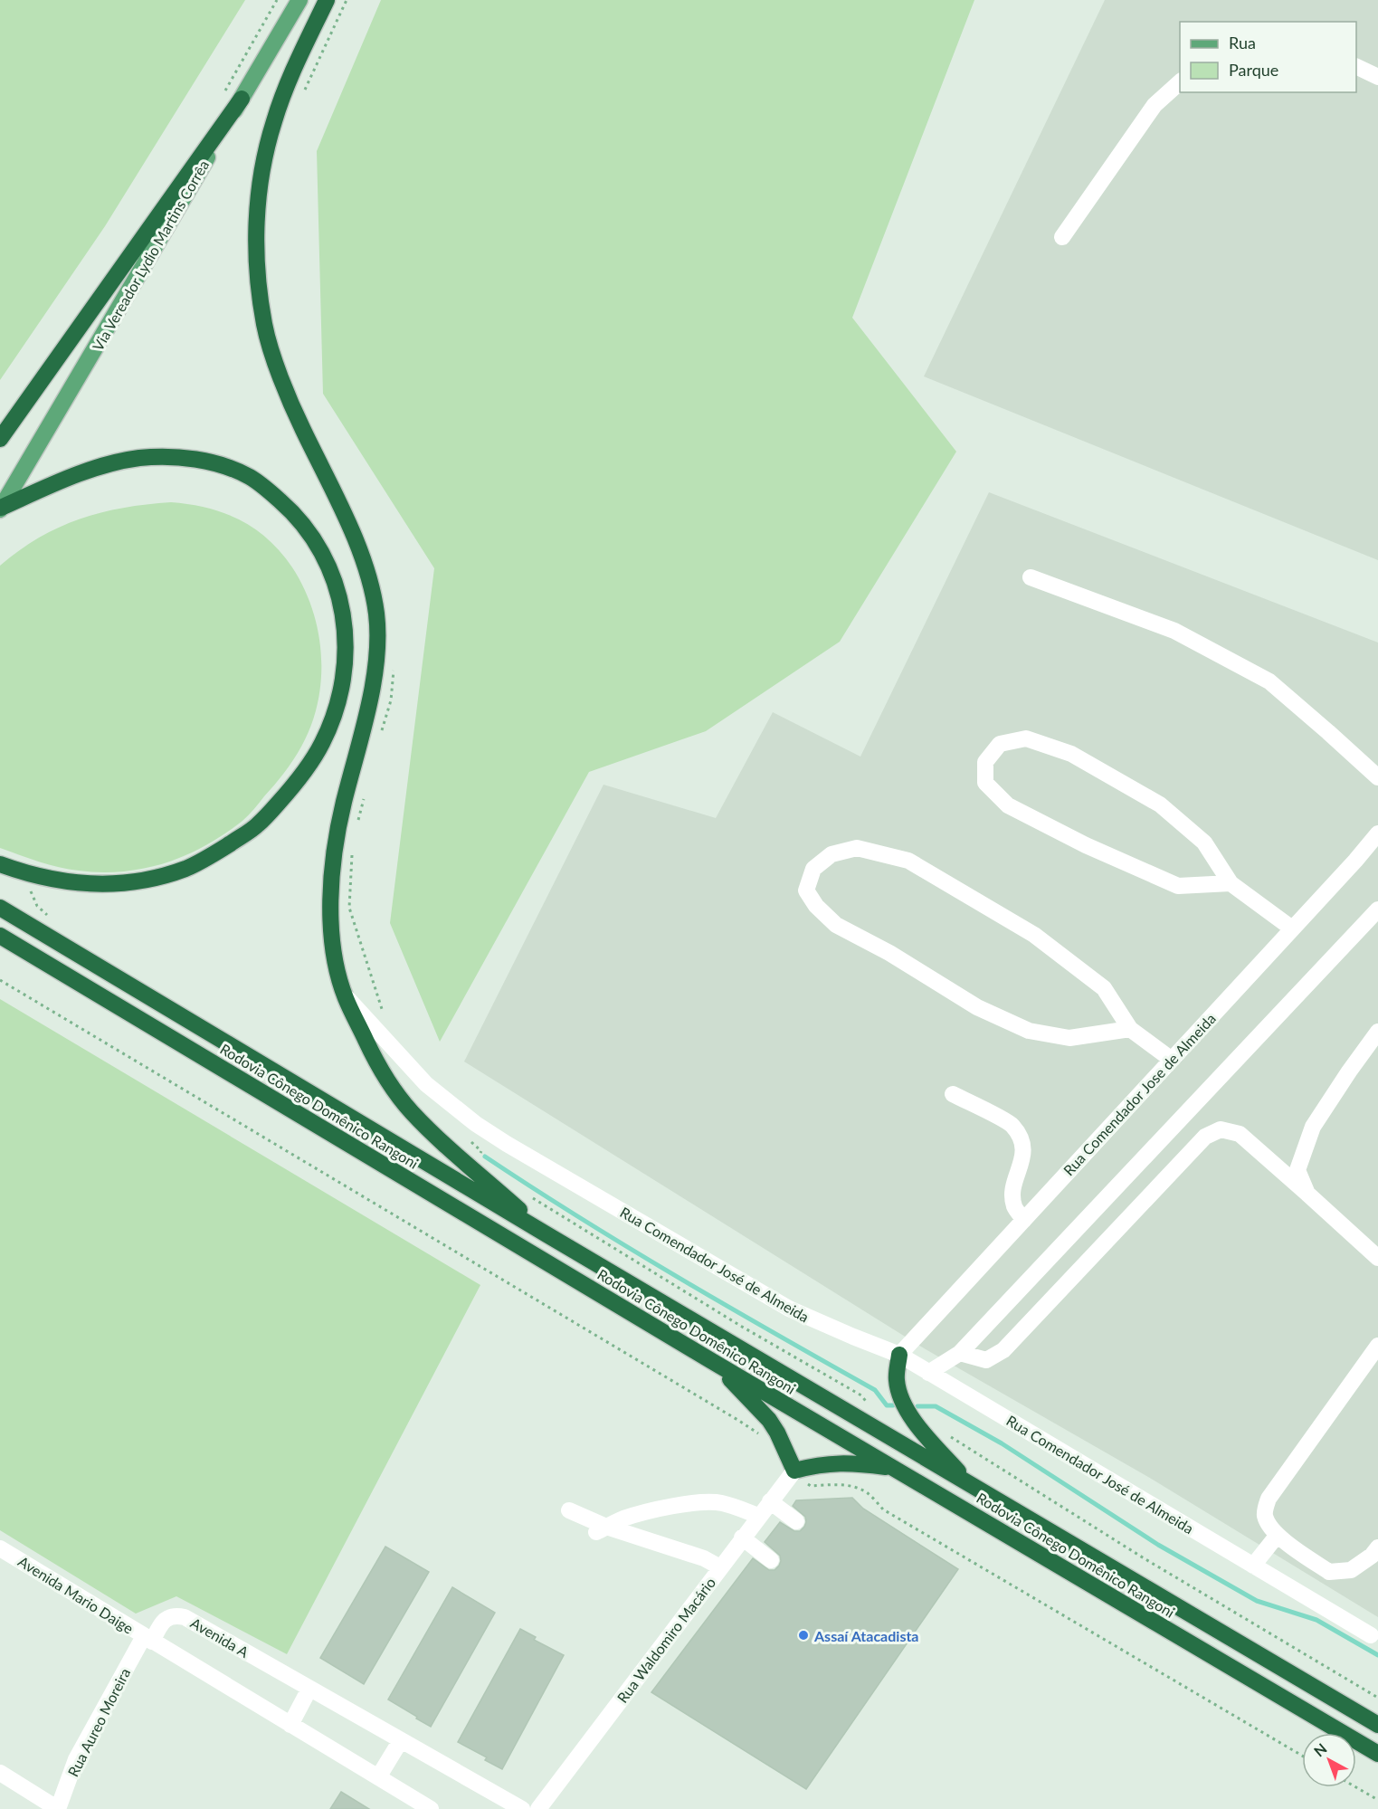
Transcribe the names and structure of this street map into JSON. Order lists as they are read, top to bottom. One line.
{"streets":{"highway":["Rodovia Cônego Domênico Rangoni"],"main road":["Via Vereador Lydio Martins Corrêa"],"street":["Rua Comendador Jose de Almeida","Rua Comendador José de Almeida","Avenida Mario Daige","Avenida A","Rua Waldomiro Macário","Rua Aureo Moreira"]},"crossings":[["Rua Comendador Jose de Almeida","Rua Comendador José de Almeida"],["Avenida Mario Daige","Avenida A"],["Avenida Mario Daige","Rua Aureo Moreira"],["Avenida A","Rua Aureo Moreira"]],"places":["Assaí Atacadista"],"legend":["Rua","Parque"],"north":"top left"}
